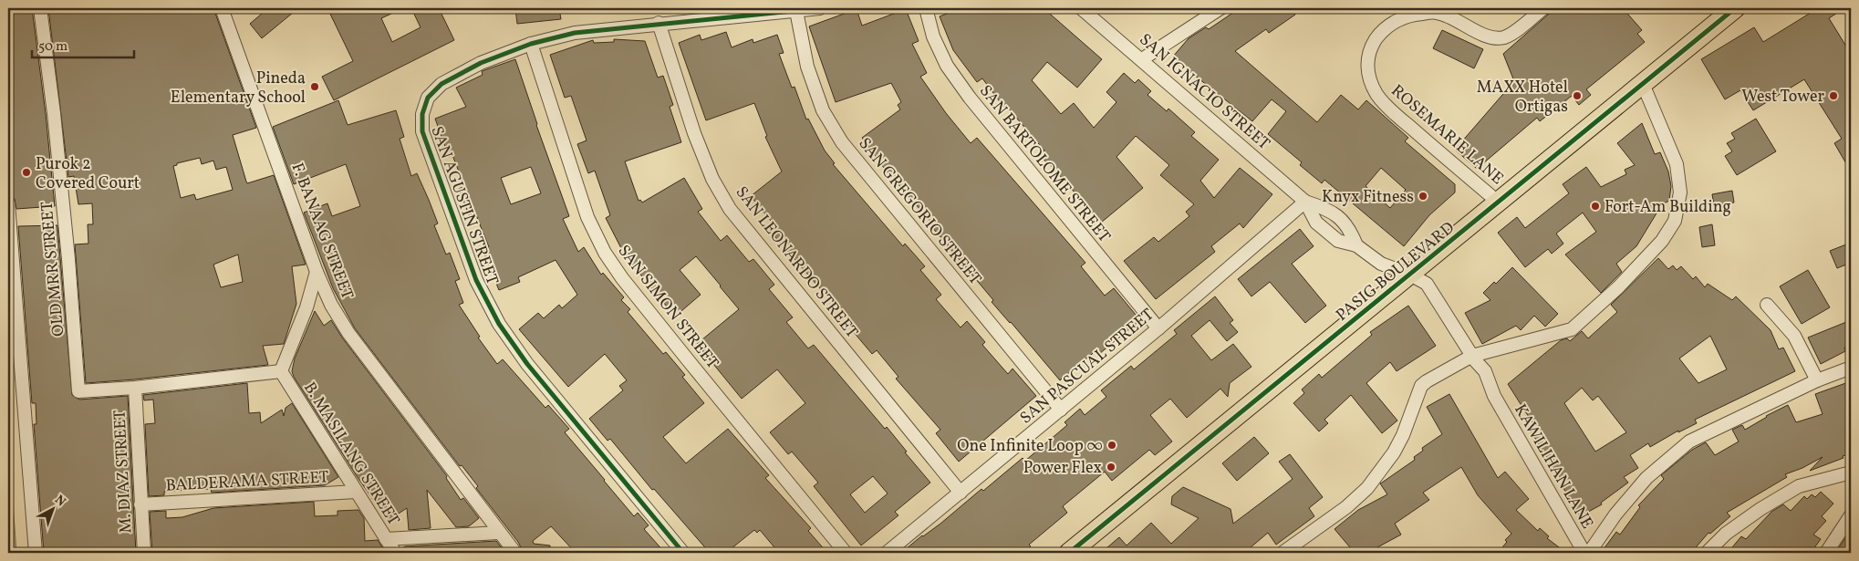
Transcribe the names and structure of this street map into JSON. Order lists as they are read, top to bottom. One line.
{"streets":{"main road":["PASIG BOULEVARD"],"street":["SAN IGNACIO STREET","ROSEMARIE LANE","SAN BARTOLOME STREET","SAN AGUSTIN STREET","SAN GREGORIO STREET","F. BANAAG STREET","SAN LEONARDO STREET","OLD MRR STREET","SAN SIMON STREET","SAN PASCUAL STREET","B. MASILANG STREET","KAWILIHAN LANE","M. DIAZ STREET","BALDERAMA STREET"]},"crossings":[["SAN IGNACIO STREET","PASIG BOULEVARD"],["SAN IGNACIO STREET","SAN PASCUAL STREET"],["SAN IGNACIO STREET","KAWILIHAN LANE"],["ROSEMARIE LANE","PASIG BOULEVARD"],["SAN BARTOLOME STREET","SAN PASCUAL STREET"],["SAN AGUSTIN STREET","SAN GREGORIO STREET"],["SAN AGUSTIN STREET","SAN LEONARDO STREET"],["SAN AGUSTIN STREET","SAN SIMON STREET"],["SAN GREGORIO STREET","SAN PASCUAL STREET"],["SAN LEONARDO STREET","SAN PASCUAL STREET"],["OLD MRR STREET","M. DIAZ STREET"],["PASIG BOULEVARD","KAWILIHAN LANE"],["B. MASILANG STREET","BALDERAMA STREET"],["M. DIAZ STREET","BALDERAMA STREET"]],"places":["Pineda Elementary School","MAXX Hotel Ortigas","West Tower","Purok 2 Covered Court","Knyx Fitness","Fort-Am Building","One Infinite Loop ∞","Power Flex"],"scale_bar":"50 m","north":"top right"}
